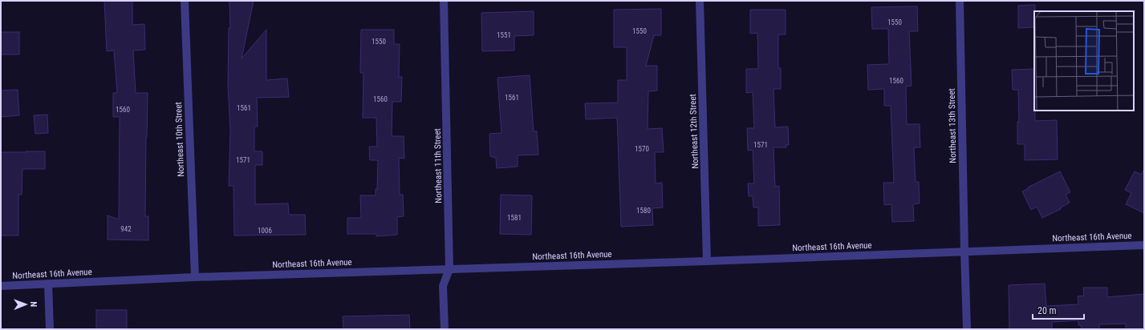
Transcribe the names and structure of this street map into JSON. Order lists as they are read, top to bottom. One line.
{"streets":{"street":["Northeast 13th Street","Northeast 12th Street","Northeast 10th Street","Northeast 11th Street","Northeast 16th Avenue"]},"crossings":[["Northeast 13th Street","Northeast 16th Avenue"],["Northeast 12th Street","Northeast 16th Avenue"],["Northeast 10th Street","Northeast 16th Avenue"],["Northeast 11th Street","Northeast 16th Avenue"]],"house_numbers":["1550","1550","1551","1550","1560","1561","1560","1561","1560","1571","1570","1571","1580","1581","942","1006"],"scale_bar":"20 m","north":"right"}
